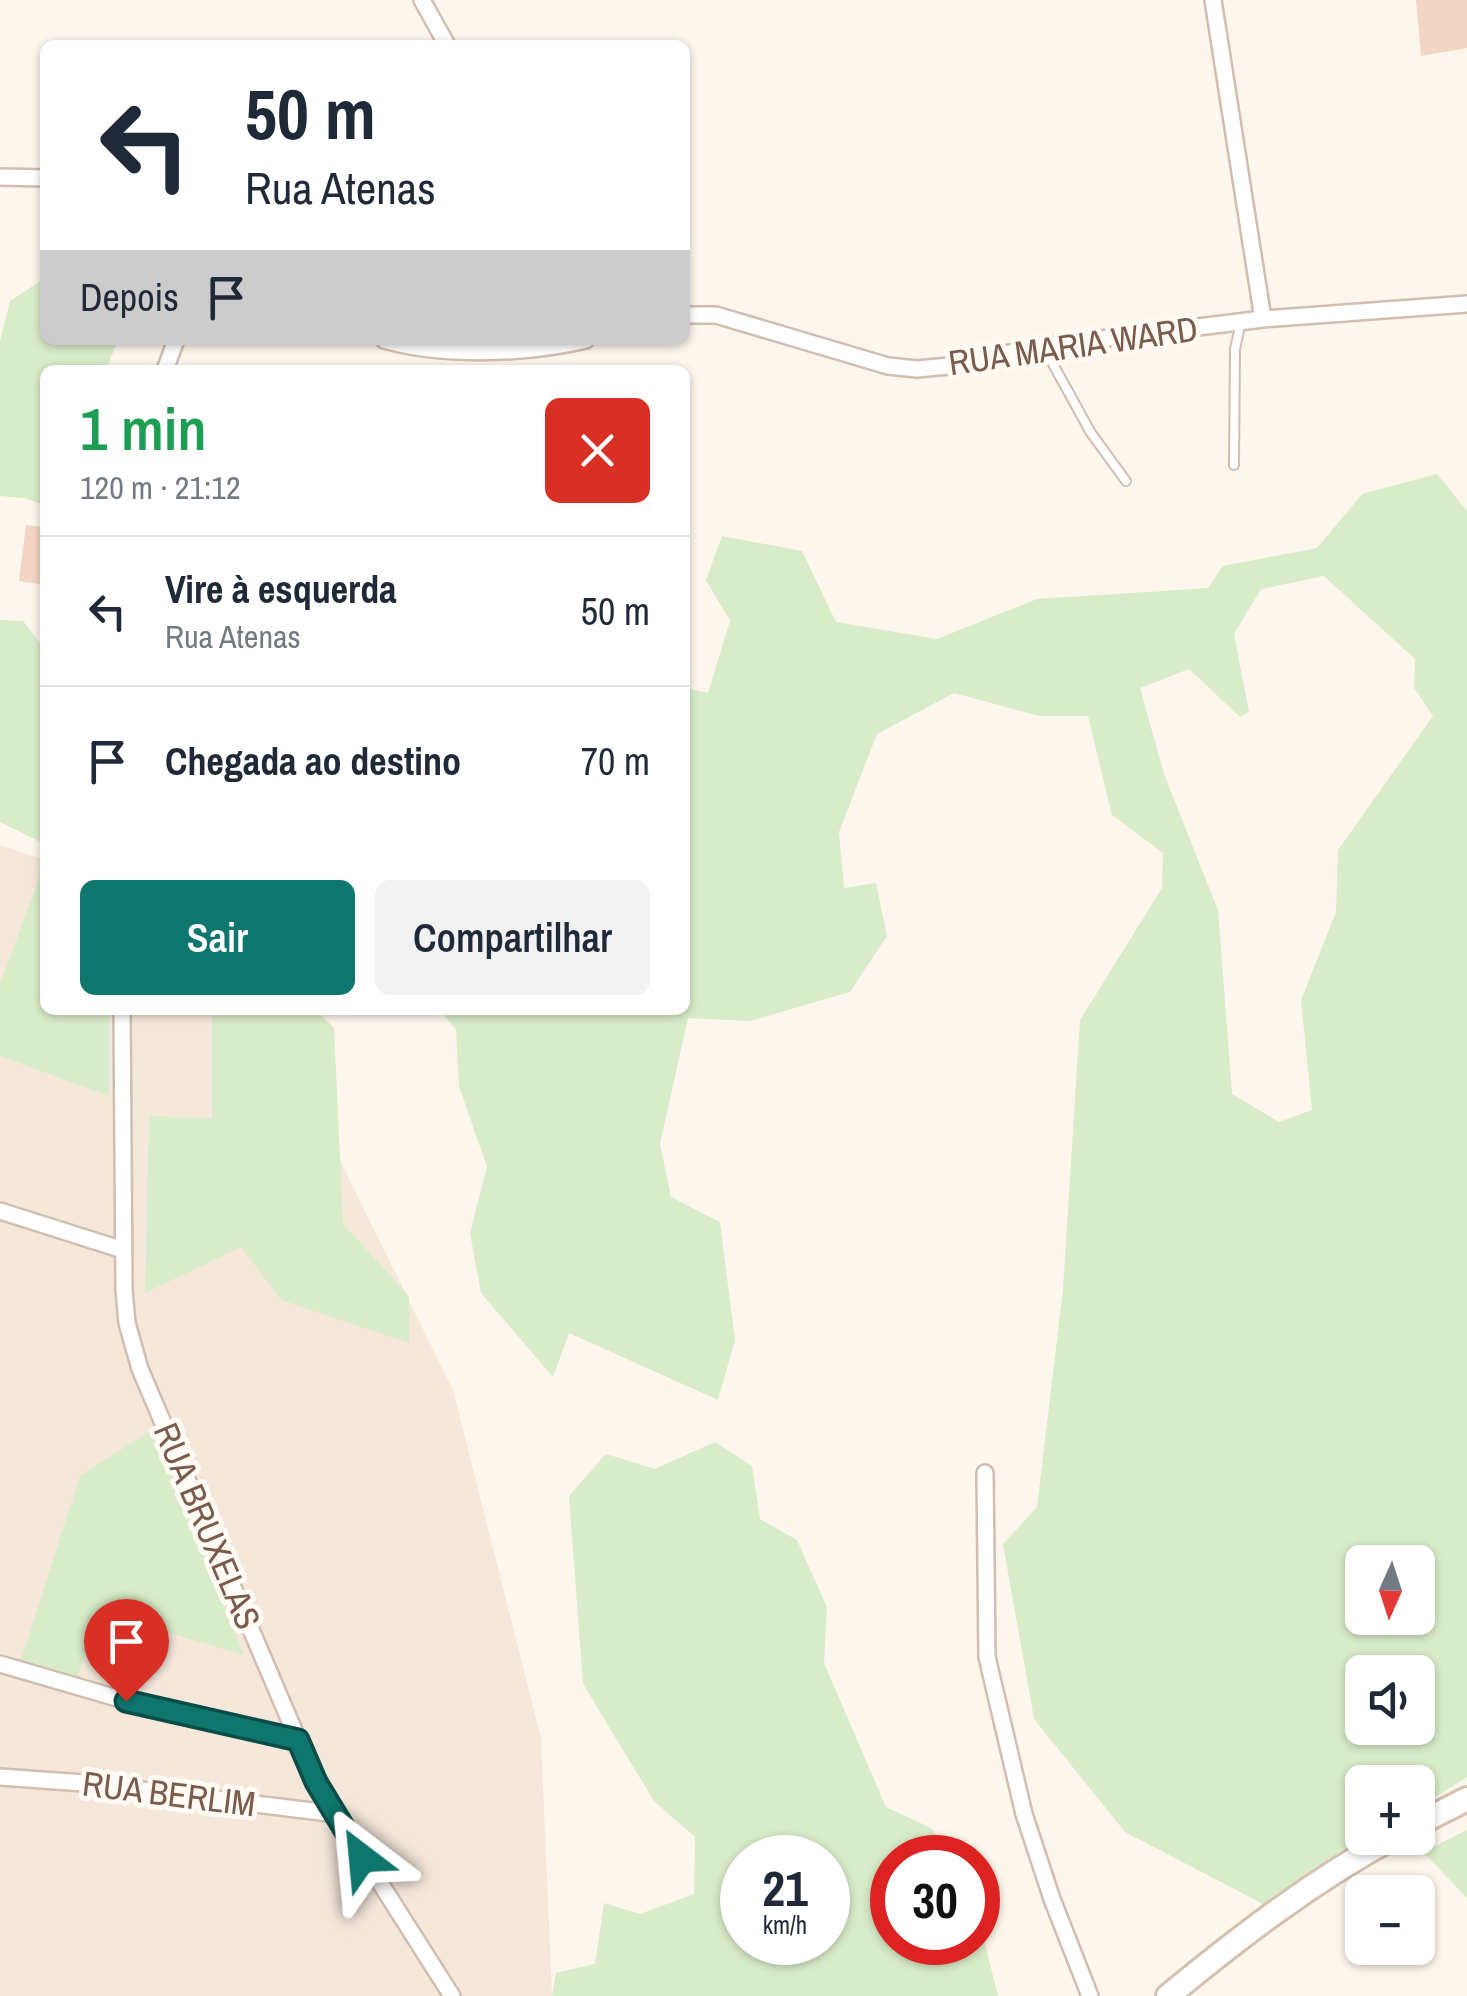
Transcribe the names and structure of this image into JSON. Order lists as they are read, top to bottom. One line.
{"streets":{"street":["RUA MARIA WARD","RUA BRUXELAS","RUA BERLIM"]},"crossings":[["RUA BRUXELAS","RUA BERLIM"]],"north":"bottom","page":{"turn":["50 m","Rua Atenas"],"then":"Depois","heading":["1 min","120 m · 21:12"],"list":[{"name":"Vire à esquerda","note":"Rua Atenas","value":"50 m"},{"name":"Chegada ao destino","value":"70 m"}],"buttons":["Sair","Compartilhar"],"map_buttons":["+","−"],"speed":"21 km/h","limit":"30"}}
